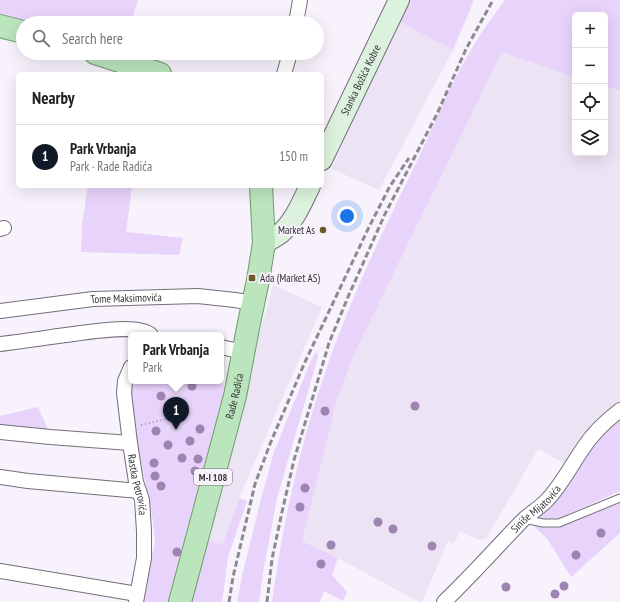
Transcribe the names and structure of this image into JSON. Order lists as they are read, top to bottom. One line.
{"streets":{"main road":["Rade Radića","M-I 108"],"street":["Stanka Božića Kobre","Tome Maksimovića","Rastka Petrovića","Siniše Mijatovića"]},"crossings":[["Tome Maksimovića","Rade Radića"]],"places":{"other":["Market As"],"transit":["Ada (Market AS)"]},"page":{"map_buttons":["+","−"],"search":"Search here","heading":"Nearby","list":[{"mark":"1","name":"Park Vrbanja","note":"Park · Rade Radića","value":"150 m"}],"popup":["Park Vrbanja","Park"],"pins":"1"}}
